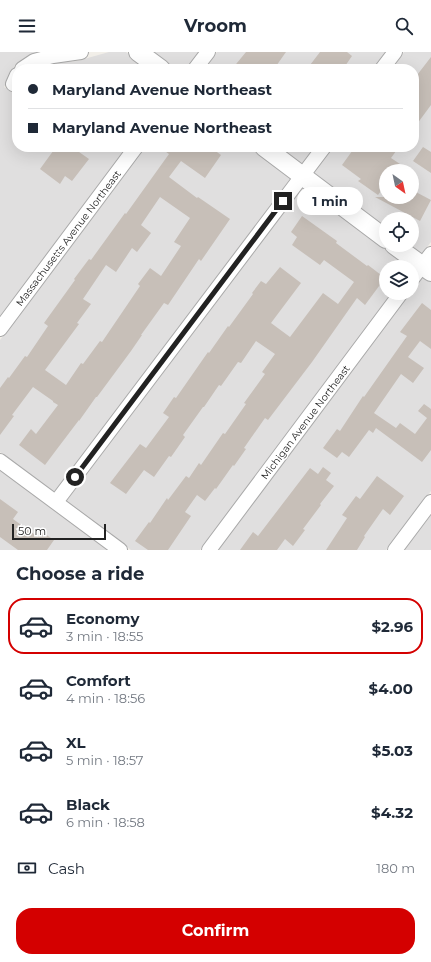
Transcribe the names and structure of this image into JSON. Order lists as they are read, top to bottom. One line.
{"streets":{"street":["Massachusetts Avenue Northeast","Michigan Avenue Northeast"]},"scale_bar":"50 m","north":"bottom right","page":{"header":"Vroom","banner":["Maryland Avenue Northeast","Maryland Avenue Northeast"],"bubble":"1 min","scale":"50 m","heading":"Choose a ride","list":[{"name":"Economy","note":"3 min · 18:55","value":"$2.96"},{"name":"Comfort","note":"4 min · 18:56","value":"$4.00"},{"name":"XL","note":"5 min · 18:57","value":"$5.03"},{"name":"Black","note":"6 min · 18:58","value":"$4.32"}],"pay":["Cash","180 m"],"buttons":"Confirm"}}
